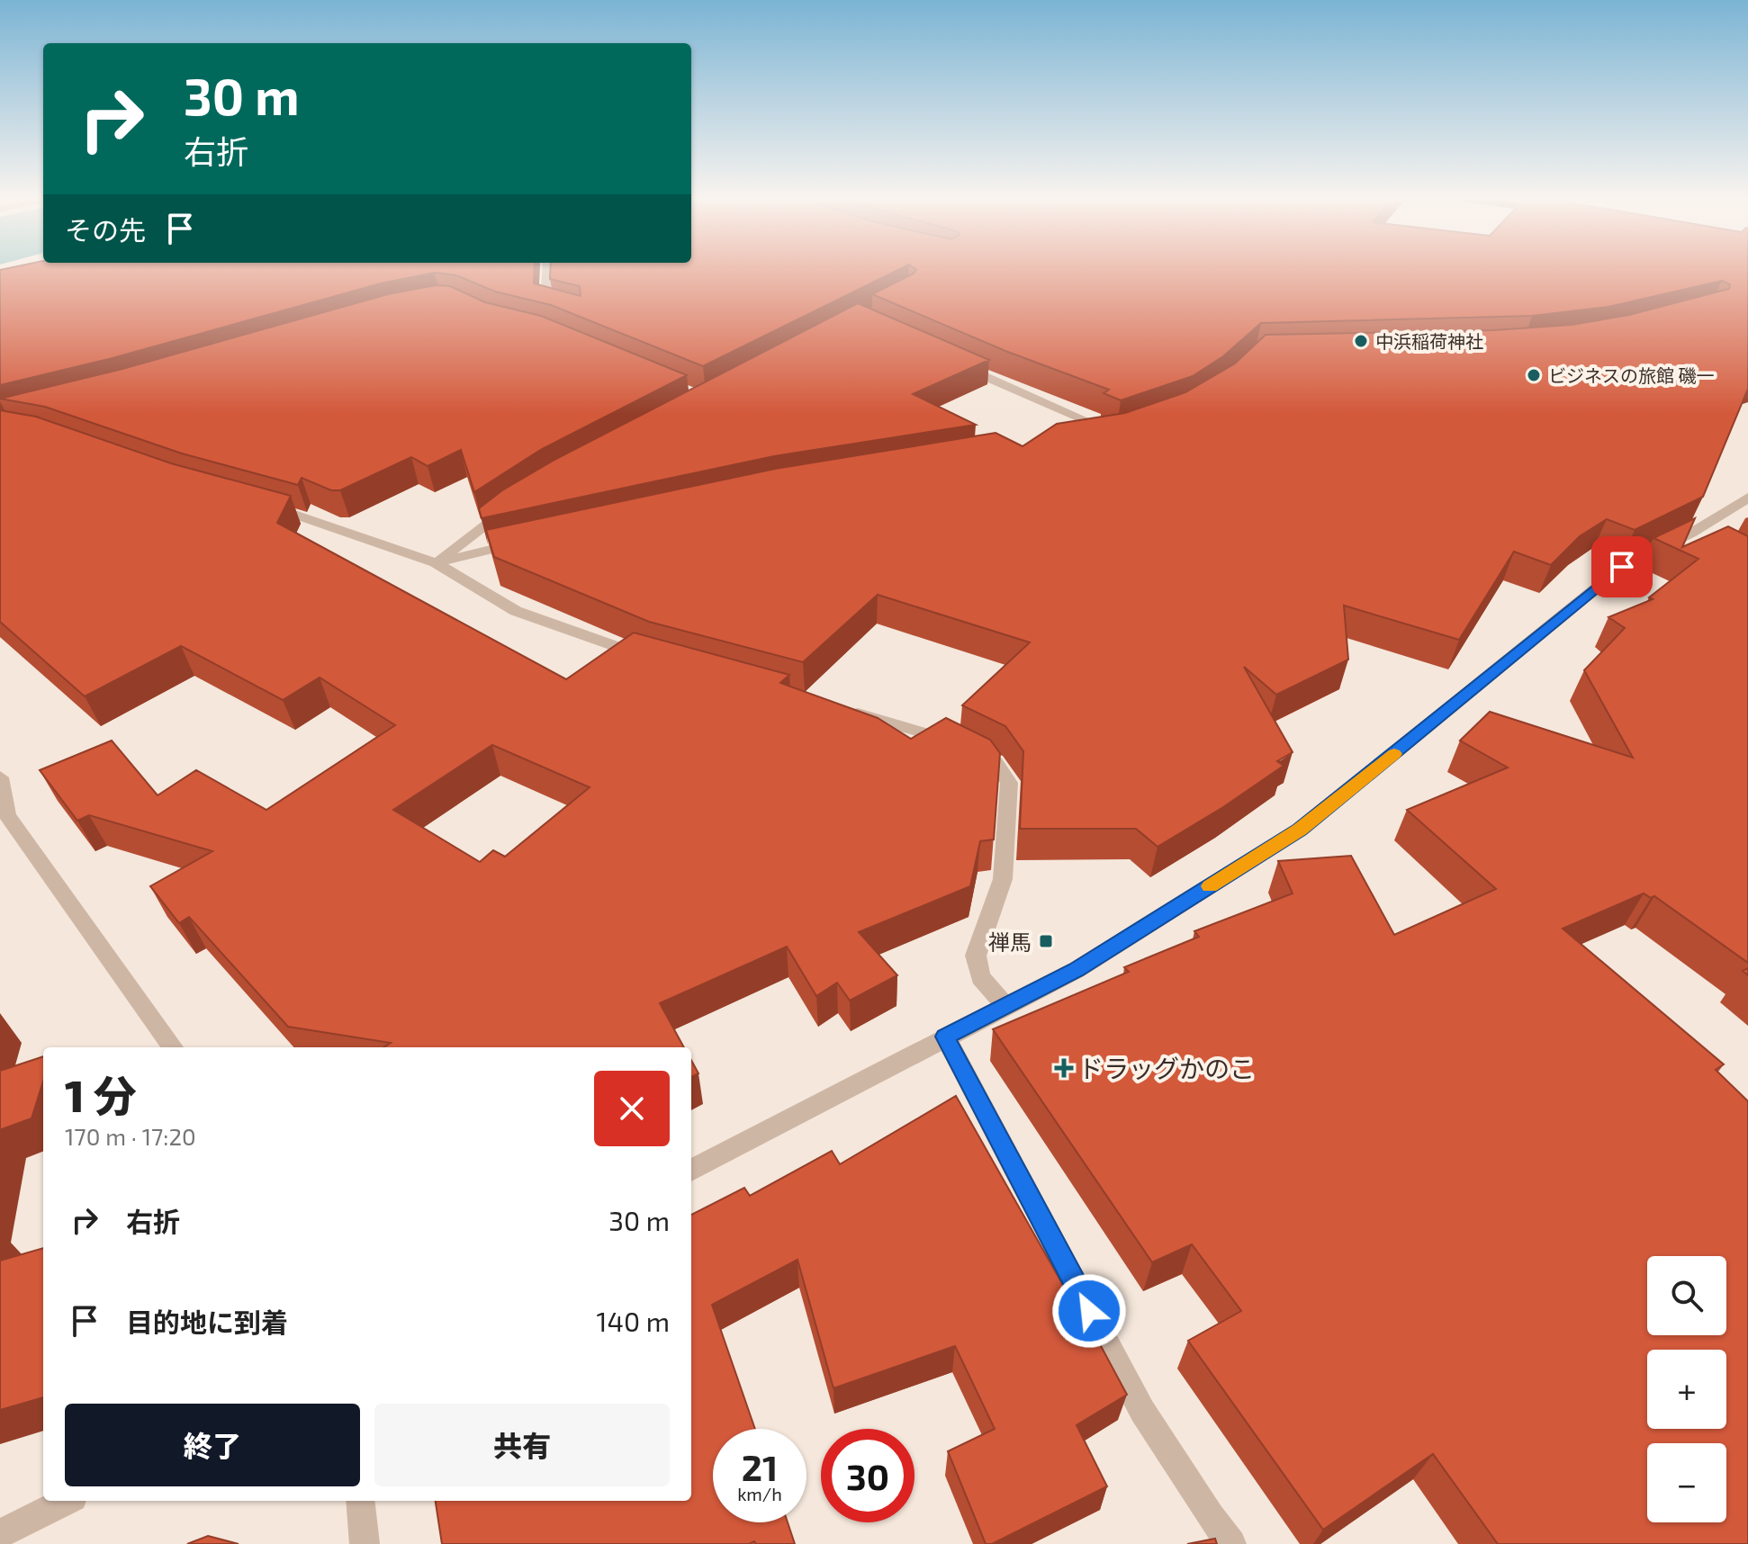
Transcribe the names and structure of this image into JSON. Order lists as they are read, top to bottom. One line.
{"places":{"other":["中浜稲荷神社","ビジネスの旅館 磯一"],"transit":["禅馬"],"health":["ドラッグかのこ"]},"page":{"turn":["30 m","右折"],"then":"その先","heading":["1 分","170 m · 17:20"],"list":[{"name":"右折","value":"30 m"},{"name":"目的地に到着","value":"140 m"}],"map_buttons":["+","−"],"buttons":["終了","共有"],"speed":"21 km/h","limit":"30"}}
